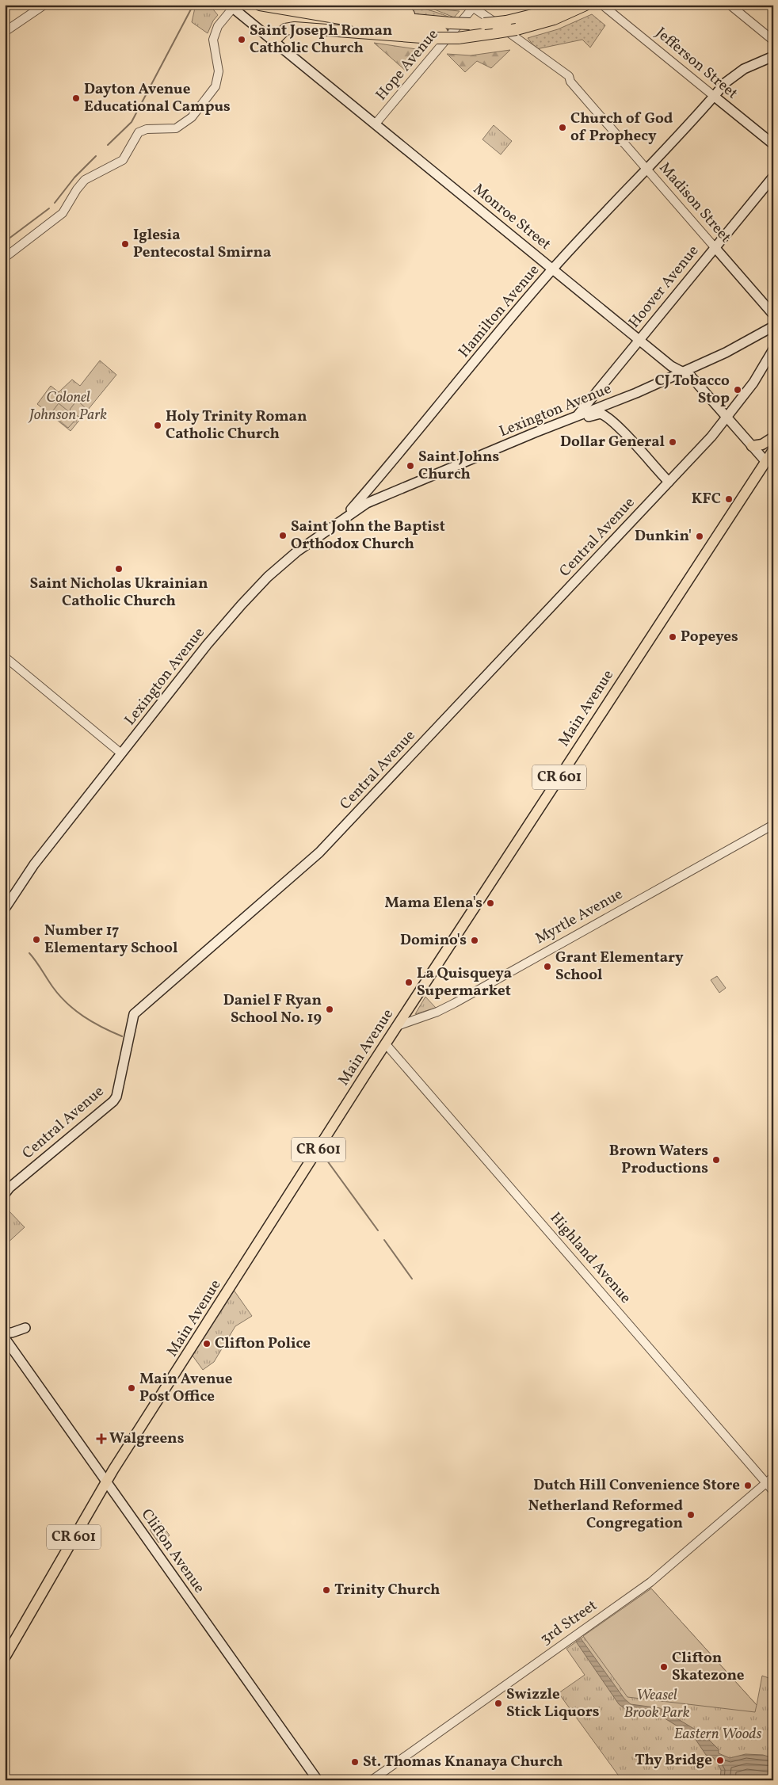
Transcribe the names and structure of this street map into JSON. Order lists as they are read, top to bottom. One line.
{"streets":{"main road":["Jefferson Street","Madison Street","Monroe Street","Hoover Avenue","Hamilton Avenue","Lexington Avenue","Central Avenue","Main Avenue","CR 601","Clifton Avenue"],"street":["Hope Avenue","Myrtle Avenue","Highland Avenue","3rd Street"]},"crossings":[["Jefferson Street","Hamilton Avenue"],["Hope Avenue","Madison Street"],["Hope Avenue","Monroe Street"],["Madison Street","Hoover Avenue"],["Madison Street","Hamilton Avenue"],["Monroe Street","Hoover Avenue"],["Monroe Street","Hamilton Avenue"],["Monroe Street","Lexington Avenue"],["Monroe Street","Central Avenue"],["Monroe Street","Main Avenue"],["Hoover Avenue","Lexington Avenue"],["Hamilton Avenue","Lexington Avenue"],["Main Avenue","Myrtle Avenue"],["Main Avenue","Highland Avenue"],["Main Avenue","Clifton Avenue"],["Highland Avenue","3rd Street"]],"parks":["Colonel Johnson Park","Weasel Brook Park","Eastern Woods"],"places":{"other":["Saint Joseph Roman Catholic Church","Dayton Avenue Educational Campus","Church of God of Prophecy","Iglesia Pentecostal Smirna","CJ Tobacco Stop","Holy Trinity Roman Catholic Church","Dollar General","Saint Johns Church","KFC","Saint John the Baptist Orthodox Church","Dunkin'","Saint Nicholas Ukrainian Catholic Church","Popeyes","Mama Elena's","Number 17 Elementary School","Domino's","Grant Elementary School","La Quisqueya Supermarket","Daniel F Ryan School No. 19","Brown Waters Productions","Clifton Police","Main Avenue Post Office","Dutch Hill Convenience Store","Netherland Reformed Congregation","Trinity Church","Clifton Skatezone","Swizzle Stick Liquors","Thy Bridge","St. Thomas Knanaya Church"],"health":["Walgreens"]}}
